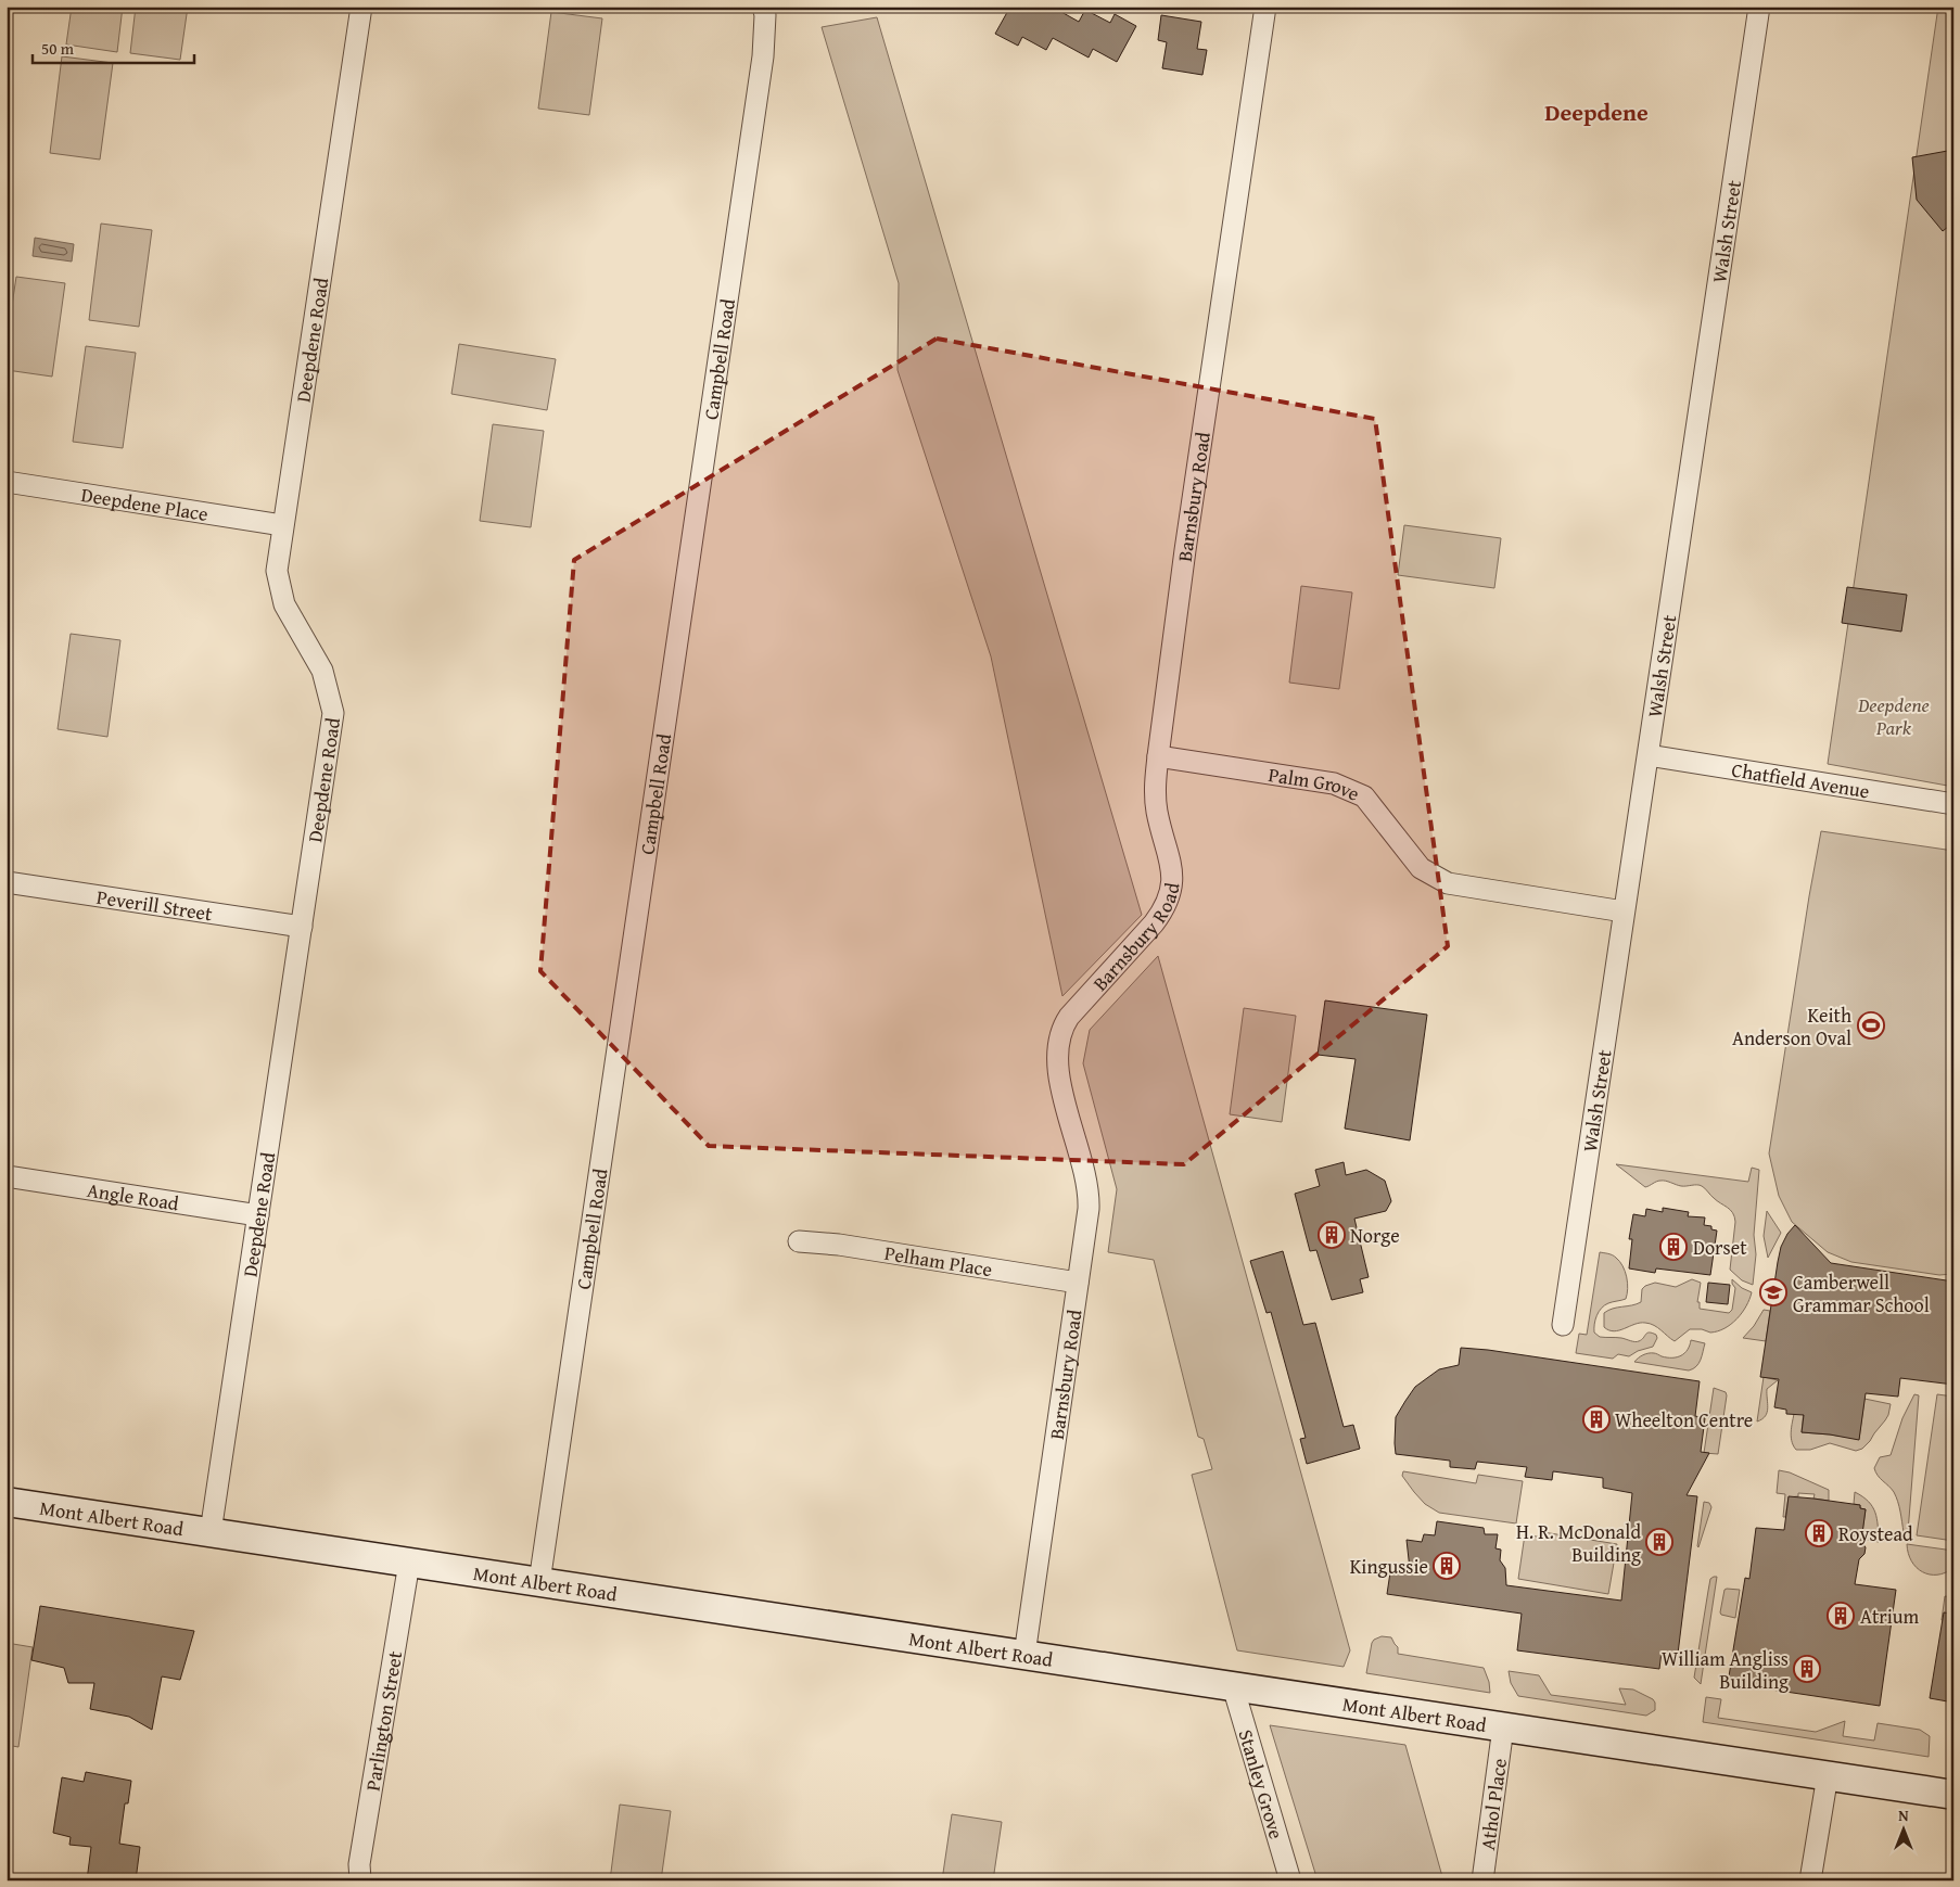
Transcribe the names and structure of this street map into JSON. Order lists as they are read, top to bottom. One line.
{"streets":{"main road":["Mont Albert Road"],"street":["Walsh Street","Deepdene Road","Campbell Road","Barnsbury Road","Deepdene Place","Chatfield Avenue","Palm Grove","Peverill Street","Angle Road","Pelham Place","Parlington Street","Stanley Grove","Athol Place"]},"crossings":[["Walsh Street","Chatfield Avenue"],["Walsh Street","Palm Grove"],["Deepdene Road","Deepdene Place"],["Deepdene Road","Peverill Street"],["Deepdene Road","Angle Road"],["Deepdene Road","Mont Albert Road"],["Campbell Road","Mont Albert Road"],["Barnsbury Road","Palm Grove"],["Barnsbury Road","Pelham Place"],["Barnsbury Road","Mont Albert Road"],["Mont Albert Road","Parlington Street"],["Mont Albert Road","Stanley Grove"],["Mont Albert Road","Athol Place"]],"districts":["Deepdene"],"parks":["Deepdene Park"],"places":{"sports":["Keith Anderson Oval"],"building":["Norge","Dorset","Wheelton Centre","Roystead","H. R. McDonald Building","Kingussie","Atrium","William Angliss Building"],"school or university":["Camberwell Grammar School"]},"scale_bar":"50 m","north":"top"}
